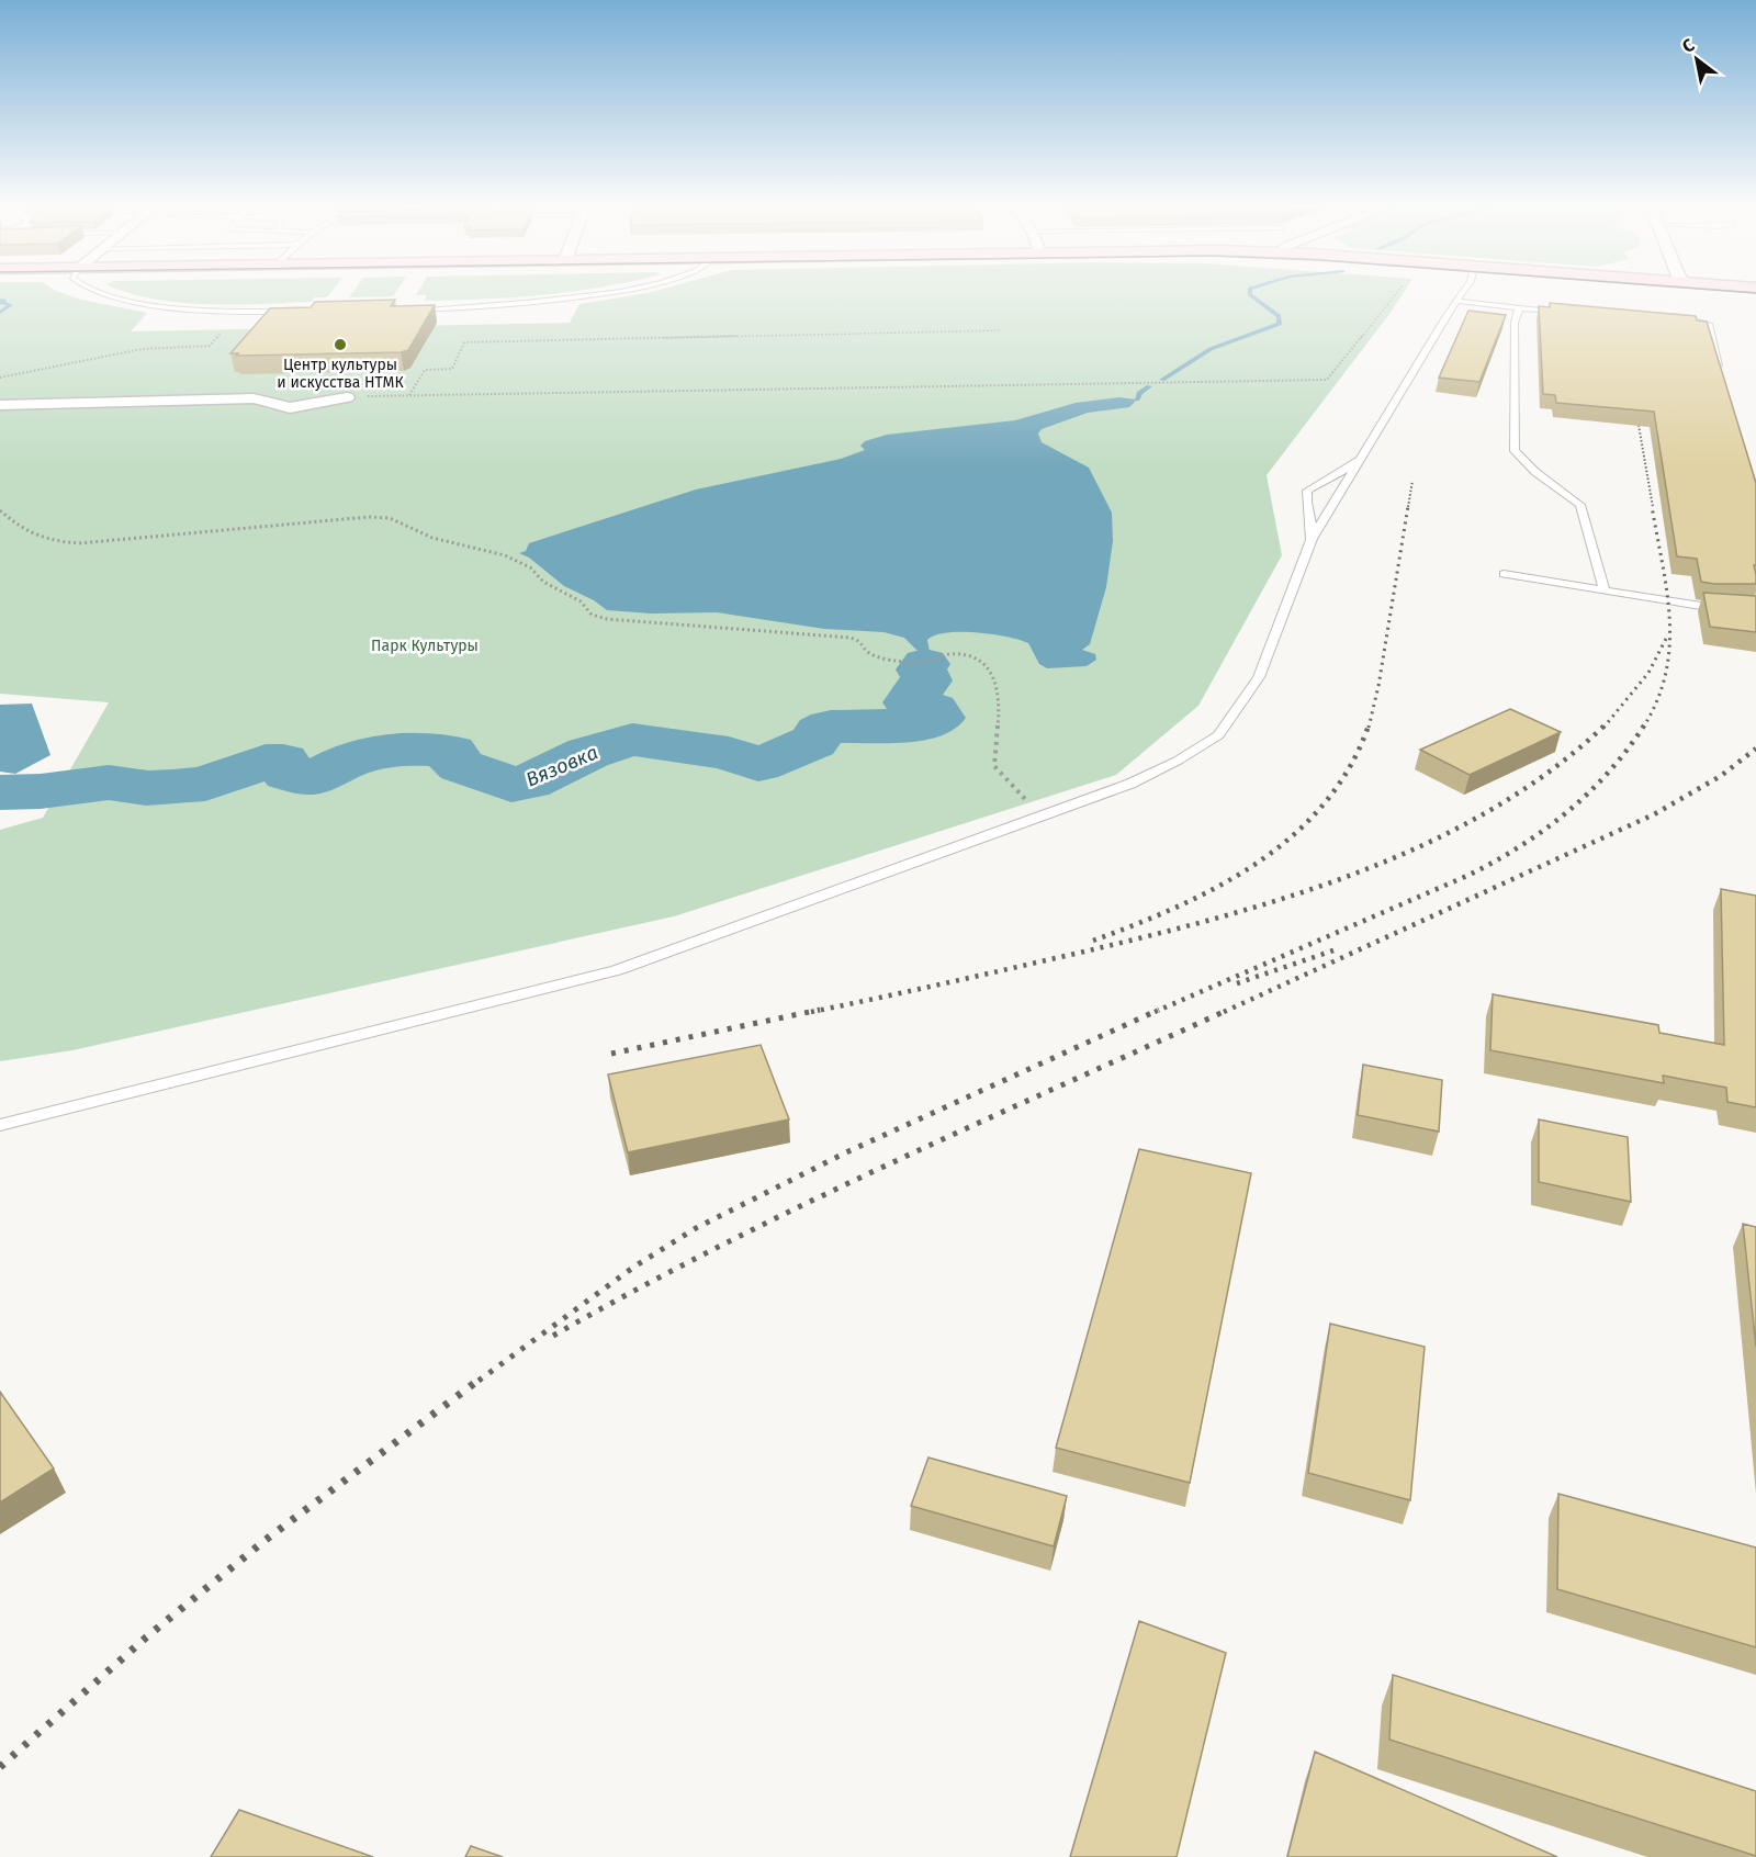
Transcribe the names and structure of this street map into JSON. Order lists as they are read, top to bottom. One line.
{"water":["Вязовка"],"parks":["Парк Культуры"],"places":["Центр культуры и искусства НТМК"],"north":"top left"}
